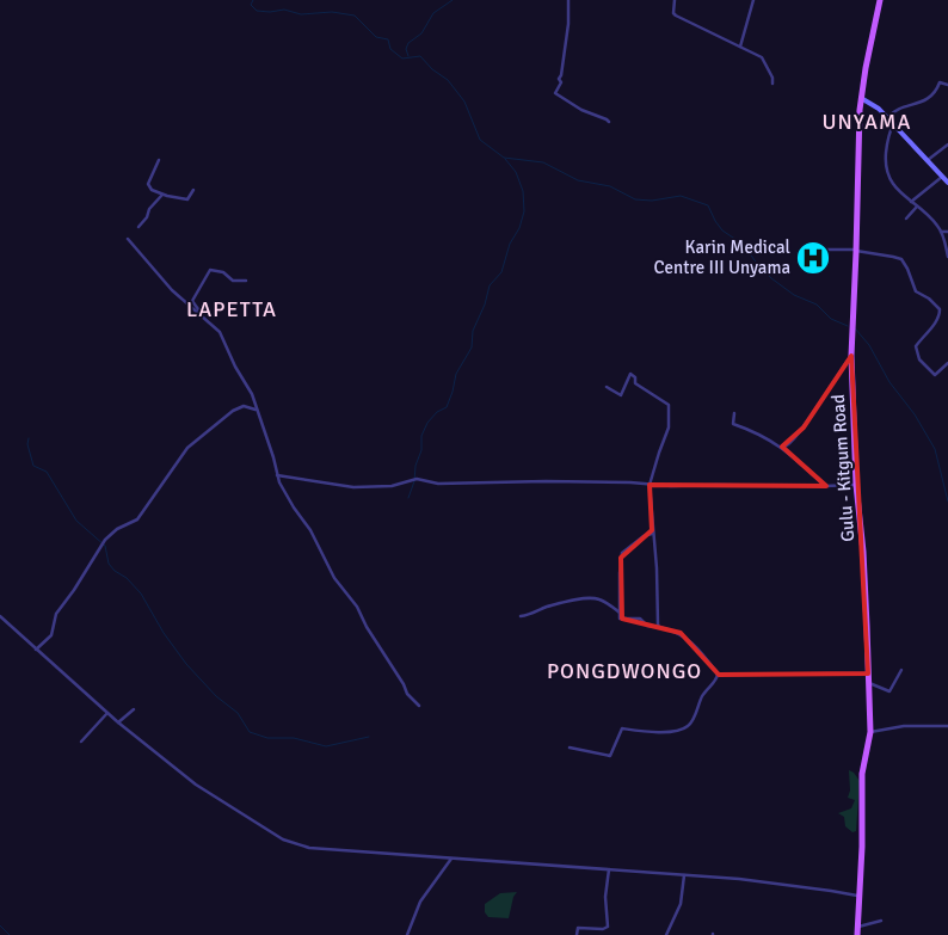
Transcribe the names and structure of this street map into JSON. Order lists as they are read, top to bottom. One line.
{"streets":{"main road":["Gulu - Kitgum Road"]},"districts":["UNYAMA","LAPETTA","PONGDWONGO"],"places":{"hospital":["Karin Medical Centre III Unyama"]}}
